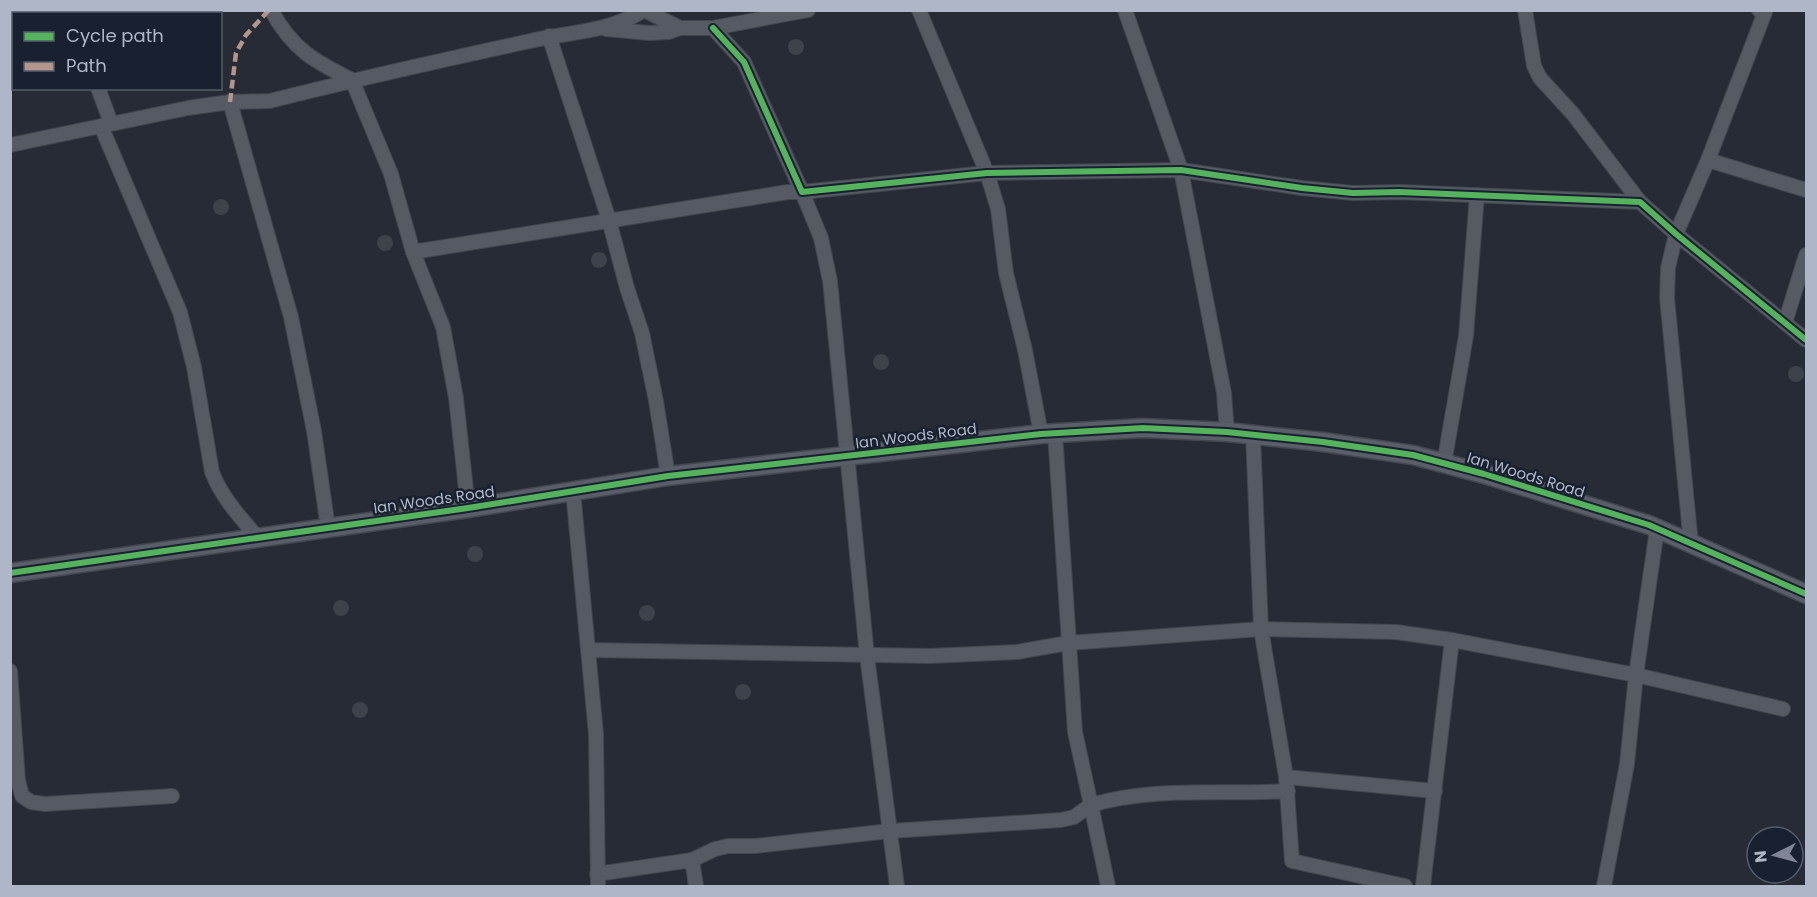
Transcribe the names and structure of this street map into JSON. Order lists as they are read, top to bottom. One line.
{"streets":{"street":["Ian Woods Road"]},"legend":["Cycle path","Path"],"north":"left"}
